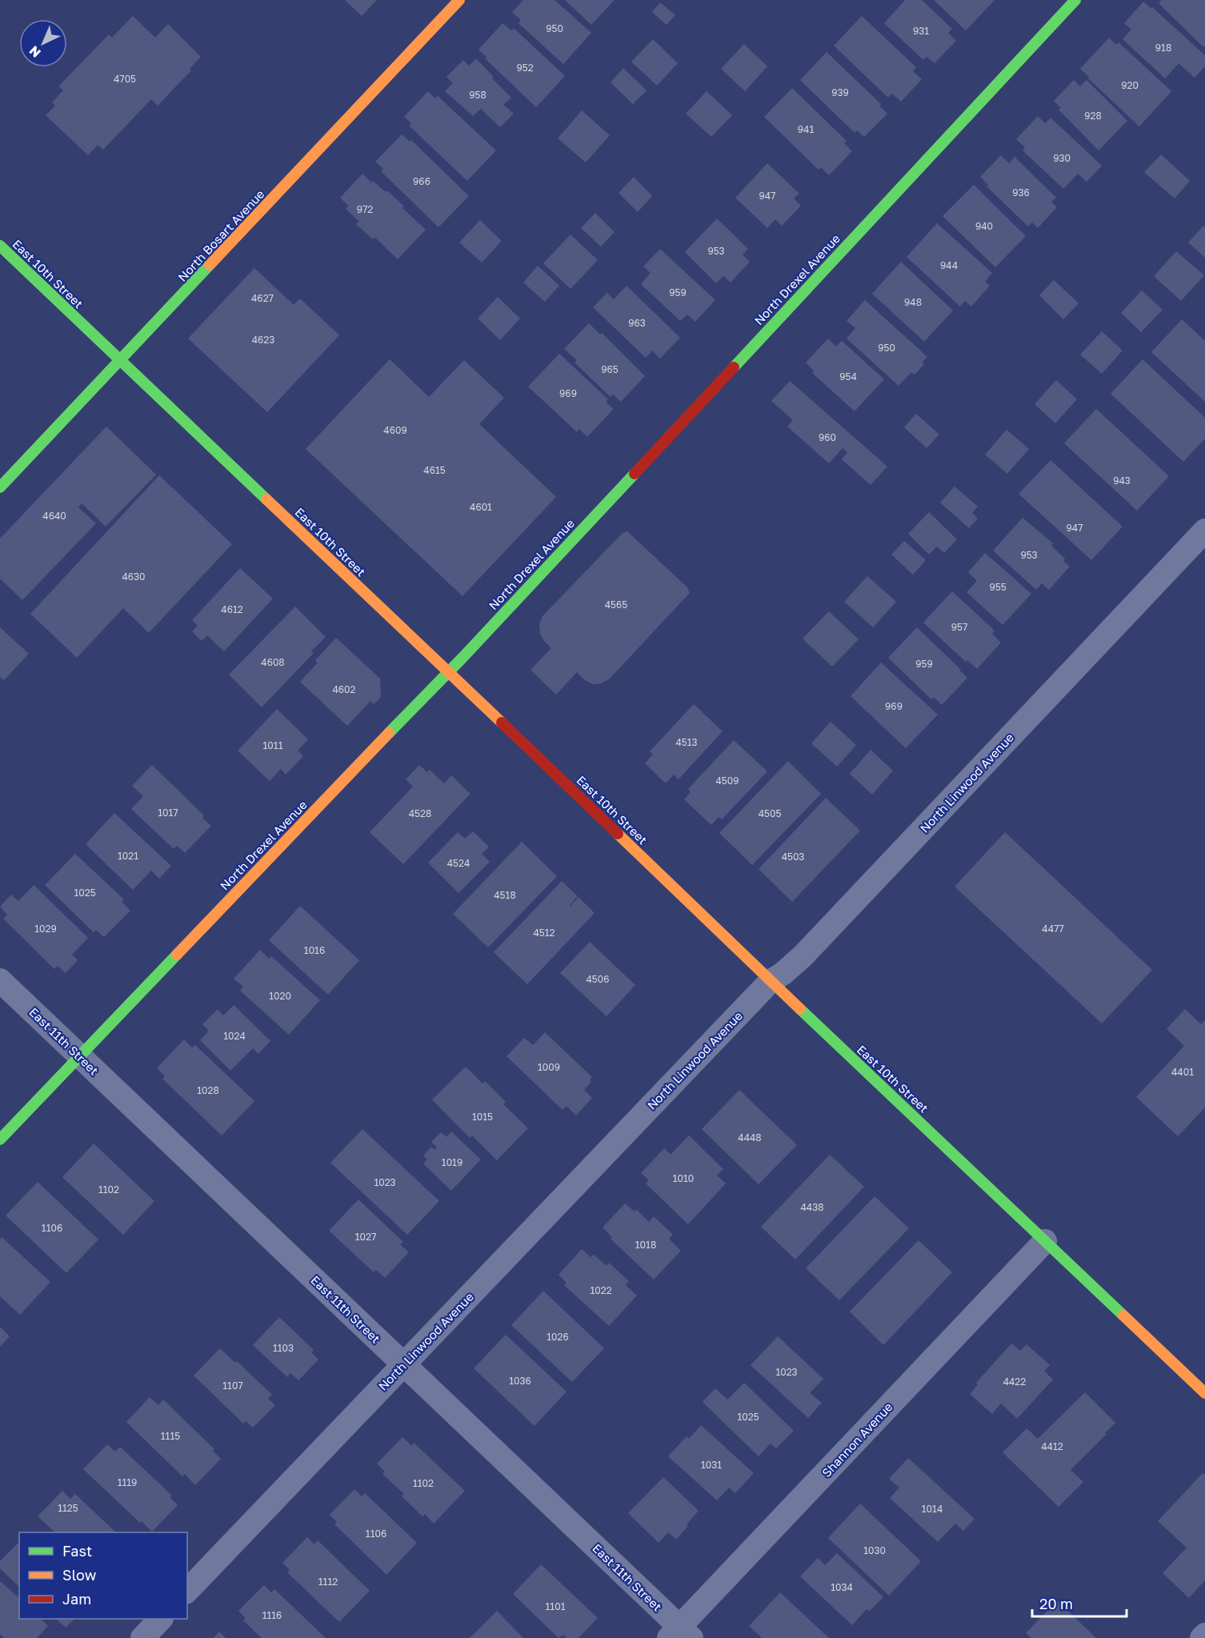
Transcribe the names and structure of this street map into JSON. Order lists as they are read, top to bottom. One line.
{"streets":{"street":["North Bosart Avenue","East 10th Street","North Drexel Avenue","North Linwood Avenue","East 11th Street","Shannon Avenue"]},"crossings":[["North Bosart Avenue","East 10th Street"],["East 10th Street","North Drexel Avenue"],["East 10th Street","North Linwood Avenue"],["East 10th Street","Shannon Avenue"],["North Drexel Avenue","East 11th Street"],["North Linwood Avenue","East 11th Street"],["East 11th Street","Shannon Avenue"]],"house_numbers":["950","931","918","952","4705","920","939","958","928","941","930","966","936","947","972","940","953","944","959","4627","948","963","4623","950","965","954","969","4609","960","4615","943","4601","4640","947","953","4630","955","4565","4612","957","4608","959","4602","969","4513","1011","4509","1017","4528","4505","1021","4503","4524","1025","4518","1029","4477","4512","1016","4506","1020","1024","1009","4401","1028","1015","4448","1019","1010","1023","1102","4438","1106","1027","1018","1022","1026","1103","1023","1036","4422","1107","1025","1115","4412","1031","1119","1102","1125","1014","1106","1030","1112","1034","1101","1116"],"legend":["Fast","Slow","Jam"],"scale_bar":"20 m","north":"bottom left"}
